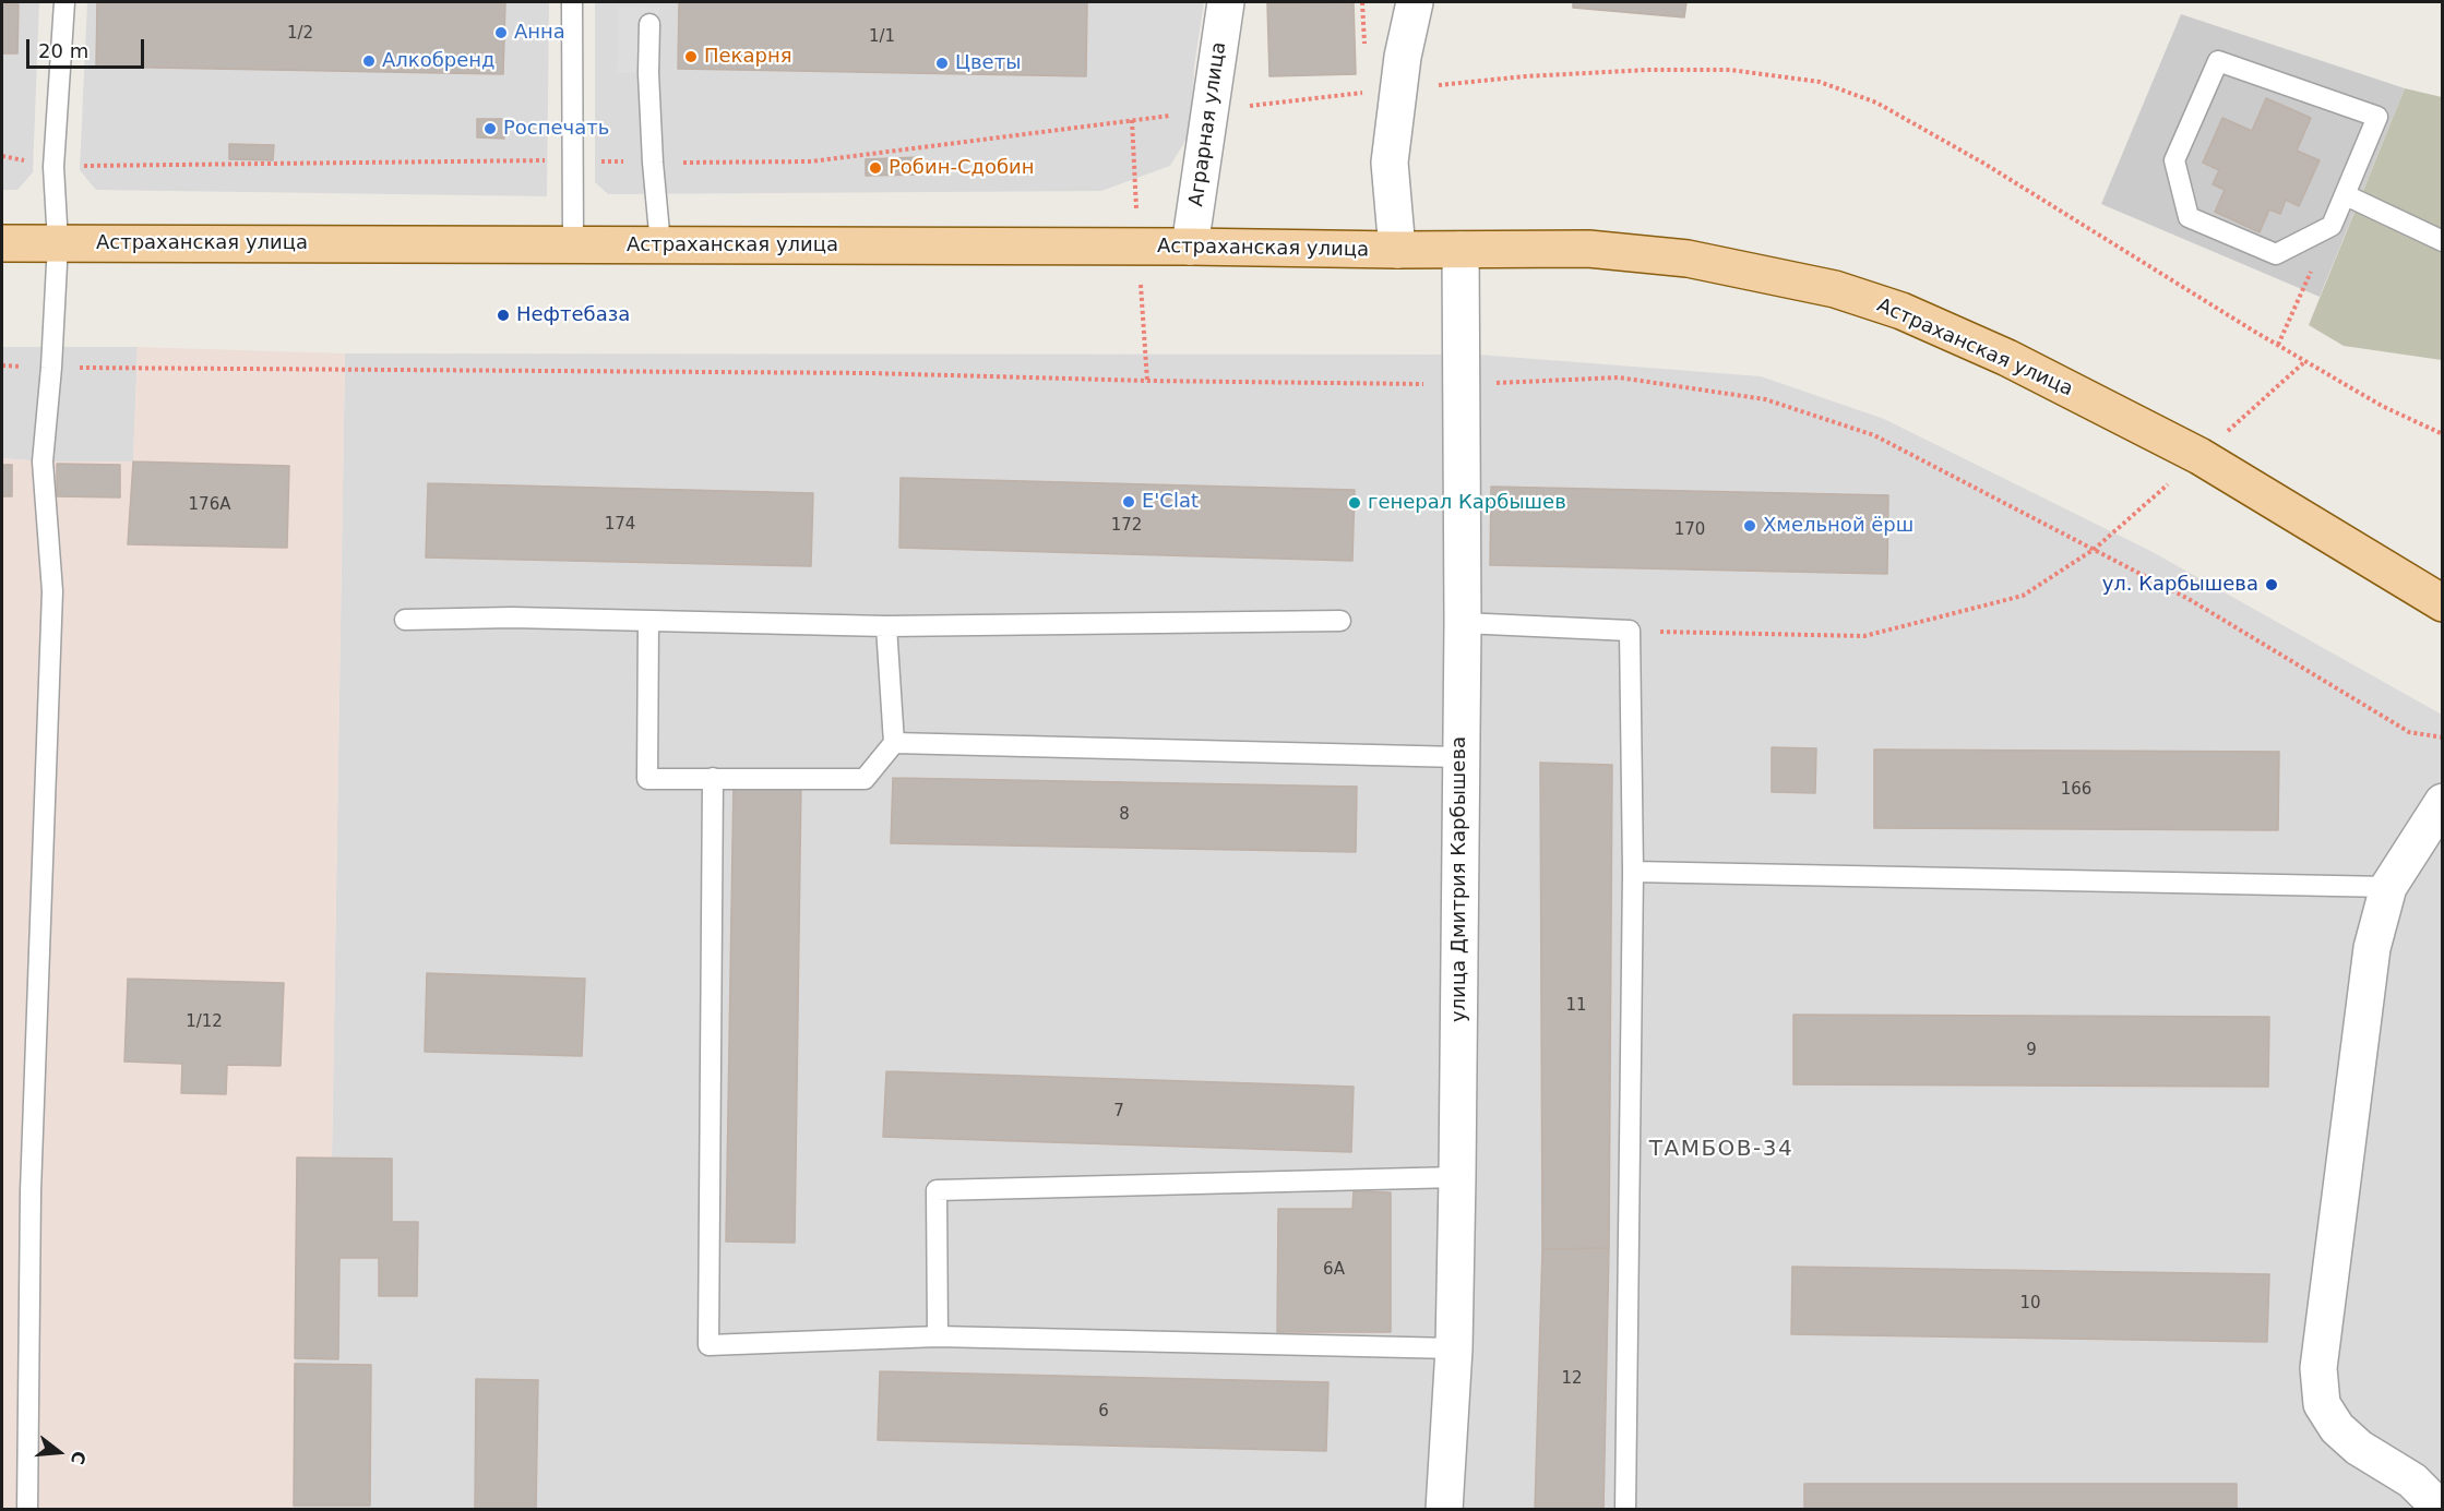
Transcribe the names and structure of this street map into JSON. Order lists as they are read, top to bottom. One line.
{"streets":{"main road":["Астраханская улица"],"street":["Аграрная улица","улица Дмитрия Карбышева"]},"crossings":[["Аграрная улица","Астраханская улица"],["Астраханская улица","улица Дмитрия Карбышева"]],"districts":["ТАМБОВ-34"],"places":["Анна","Пекарня","Алкобренд","Цветы","Роспечать","Робин-Сдобин","Нефтебаза","E'Clat","генерал Карбышев","Хмельной ёрш","ул. Карбышева"],"house_numbers":["1/2","1/1","176А","174","172","170","166","8","11","1/12","9","7","6А","10","12","6"],"scale_bar":"20 m","north":"right"}
